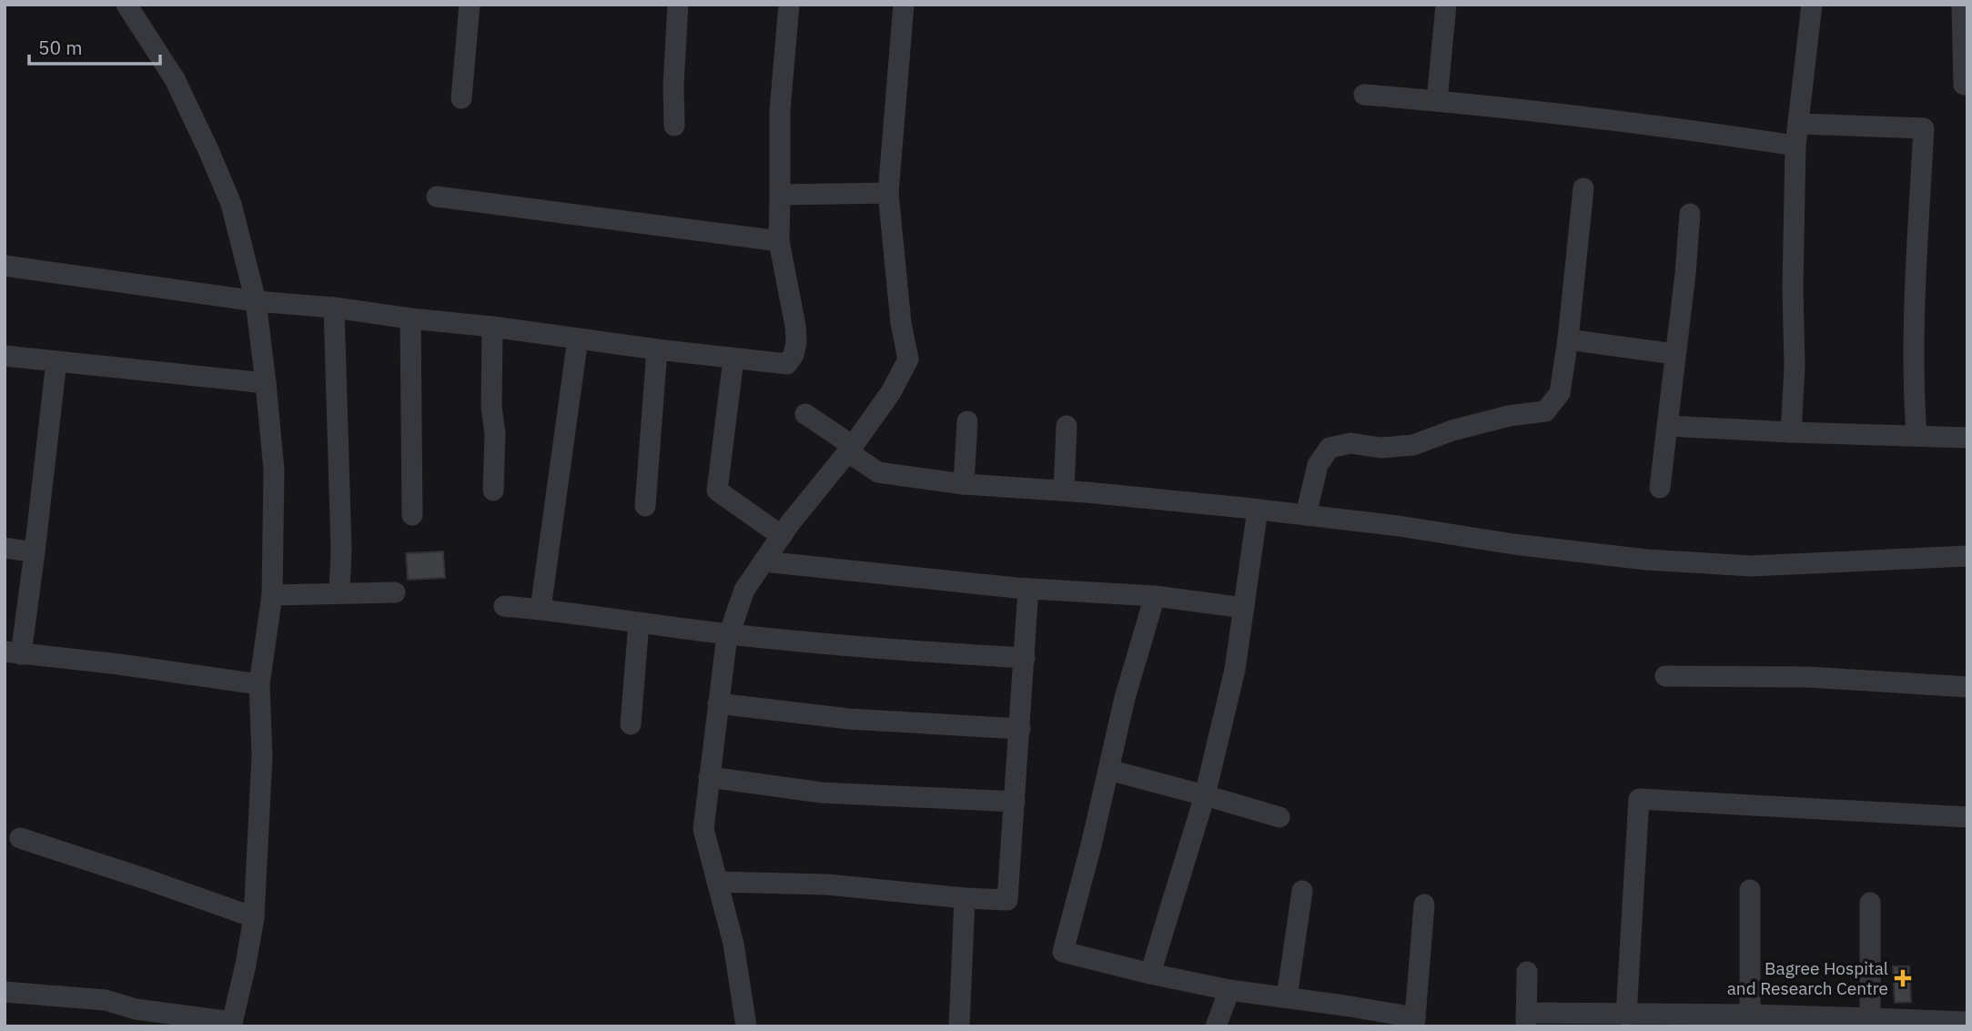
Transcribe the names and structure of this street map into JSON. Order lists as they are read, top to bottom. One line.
{"places":{"health":["Bagree Hospital and Research Centre"]},"scale_bar":"50 m"}
